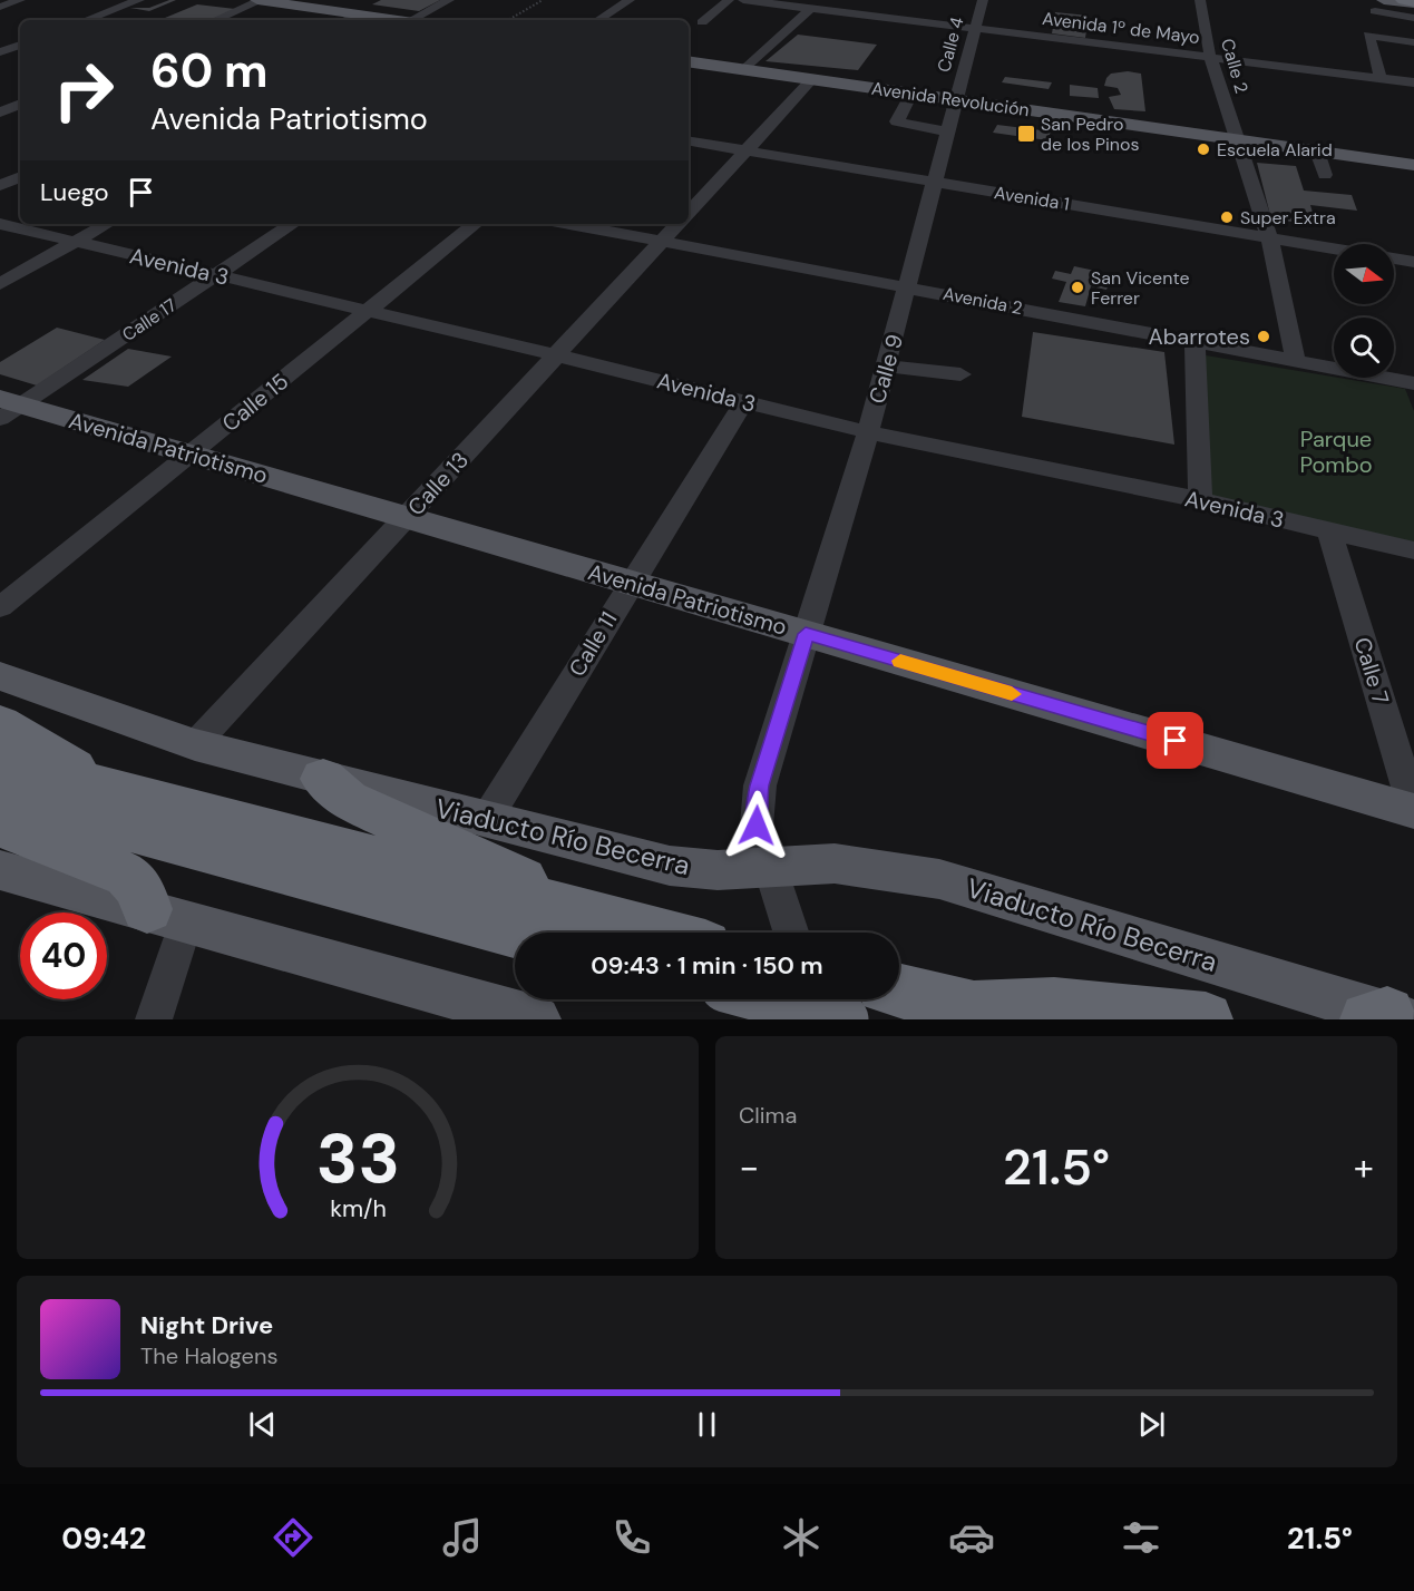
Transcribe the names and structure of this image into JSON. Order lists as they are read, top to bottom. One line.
{"streets":{"main road":["Avenida Revolución","Avenida Patriotismo","Viaducto Río Becerra"],"street":["Avenida 1º de Mayo","Calle 4","Calle 2","Avenida 1","Avenida 3","Avenida 2","Calle 17","Calle 9","Calle 15","Calle 13","Calle 11","Calle 7"]},"crossings":[["Avenida 1º de Mayo","Calle 4"],["Avenida 1º de Mayo","Calle 2"],["Calle 4","Avenida Revolución"],["Calle 4","Calle 9"],["Calle 2","Avenida Revolución"],["Avenida Revolución","Calle 9"],["Avenida 1","Calle 9"],["Avenida 3","Calle 17"],["Avenida 3","Calle 9"],["Avenida 3","Calle 15"],["Avenida 3","Calle 13"],["Avenida 3","Calle 11"],["Avenida 3","Calle 7"],["Avenida 2","Calle 9"],["Avenida 2","Calle 13"],["Calle 17","Avenida Patriotismo"],["Calle 9","Avenida Patriotismo"],["Calle 9","Viaducto Río Becerra"],["Calle 15","Avenida Patriotismo"],["Avenida Patriotismo","Calle 13"],["Avenida Patriotismo","Calle 11"],["Avenida Patriotismo","Calle 7"],["Calle 13","Viaducto Río Becerra"],["Calle 11","Viaducto Río Becerra"]],"parks":["Parque Pombo"],"places":{"transit":["San Pedro de los Pinos"],"other":["Escuela Alarid","Super Extra","San Vicente Ferrer","Abarrotes"]},"north":"right","page":{"turn":["60 m","Avenida Patriotismo"],"then":"Luego","limit":"40","trip":"09:43 · 1 min · 150 m","tile":"Clima","heat":["−","21.5°","+"],"song":["Night Drive","The Halogens"],"tabs":["09:42","21.5°"],"gauge":["33","km/h"]}}
